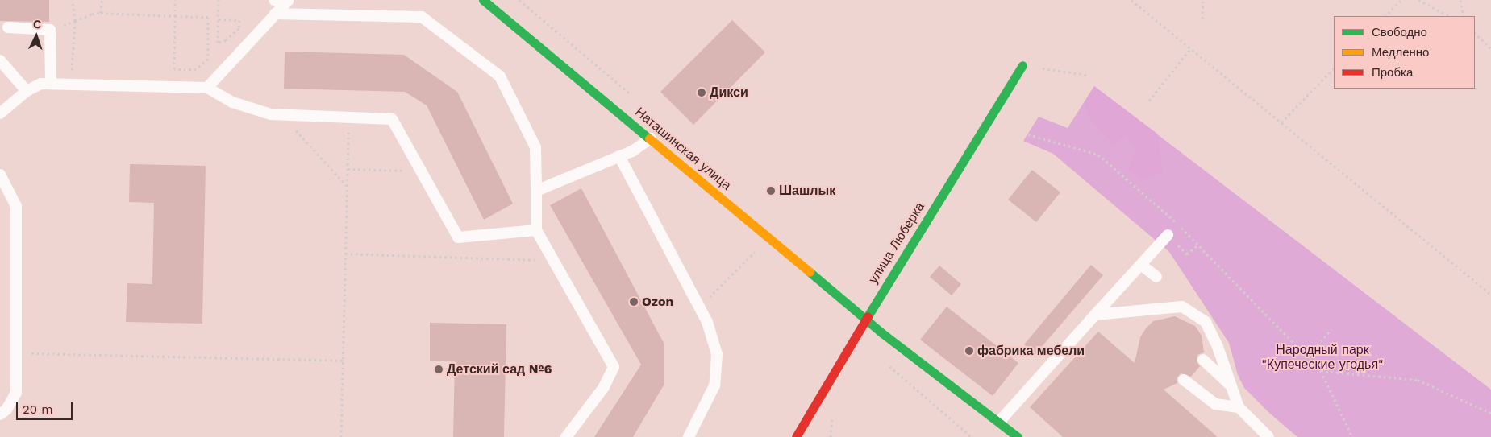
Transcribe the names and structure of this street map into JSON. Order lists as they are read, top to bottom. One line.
{"streets":{"street":["Наташинская улица","улица Люберка"]},"crossings":[["Наташинская улица","улица Люберка"]],"parks":["Народный парк \"Купеческие угодья\""],"places":["Дикси","Шашлык","Ozon","фабрика мебели","Детский сад №6"],"legend":["Свободно","Медленно","Пробка"],"scale_bar":"20 m","north":"top"}
